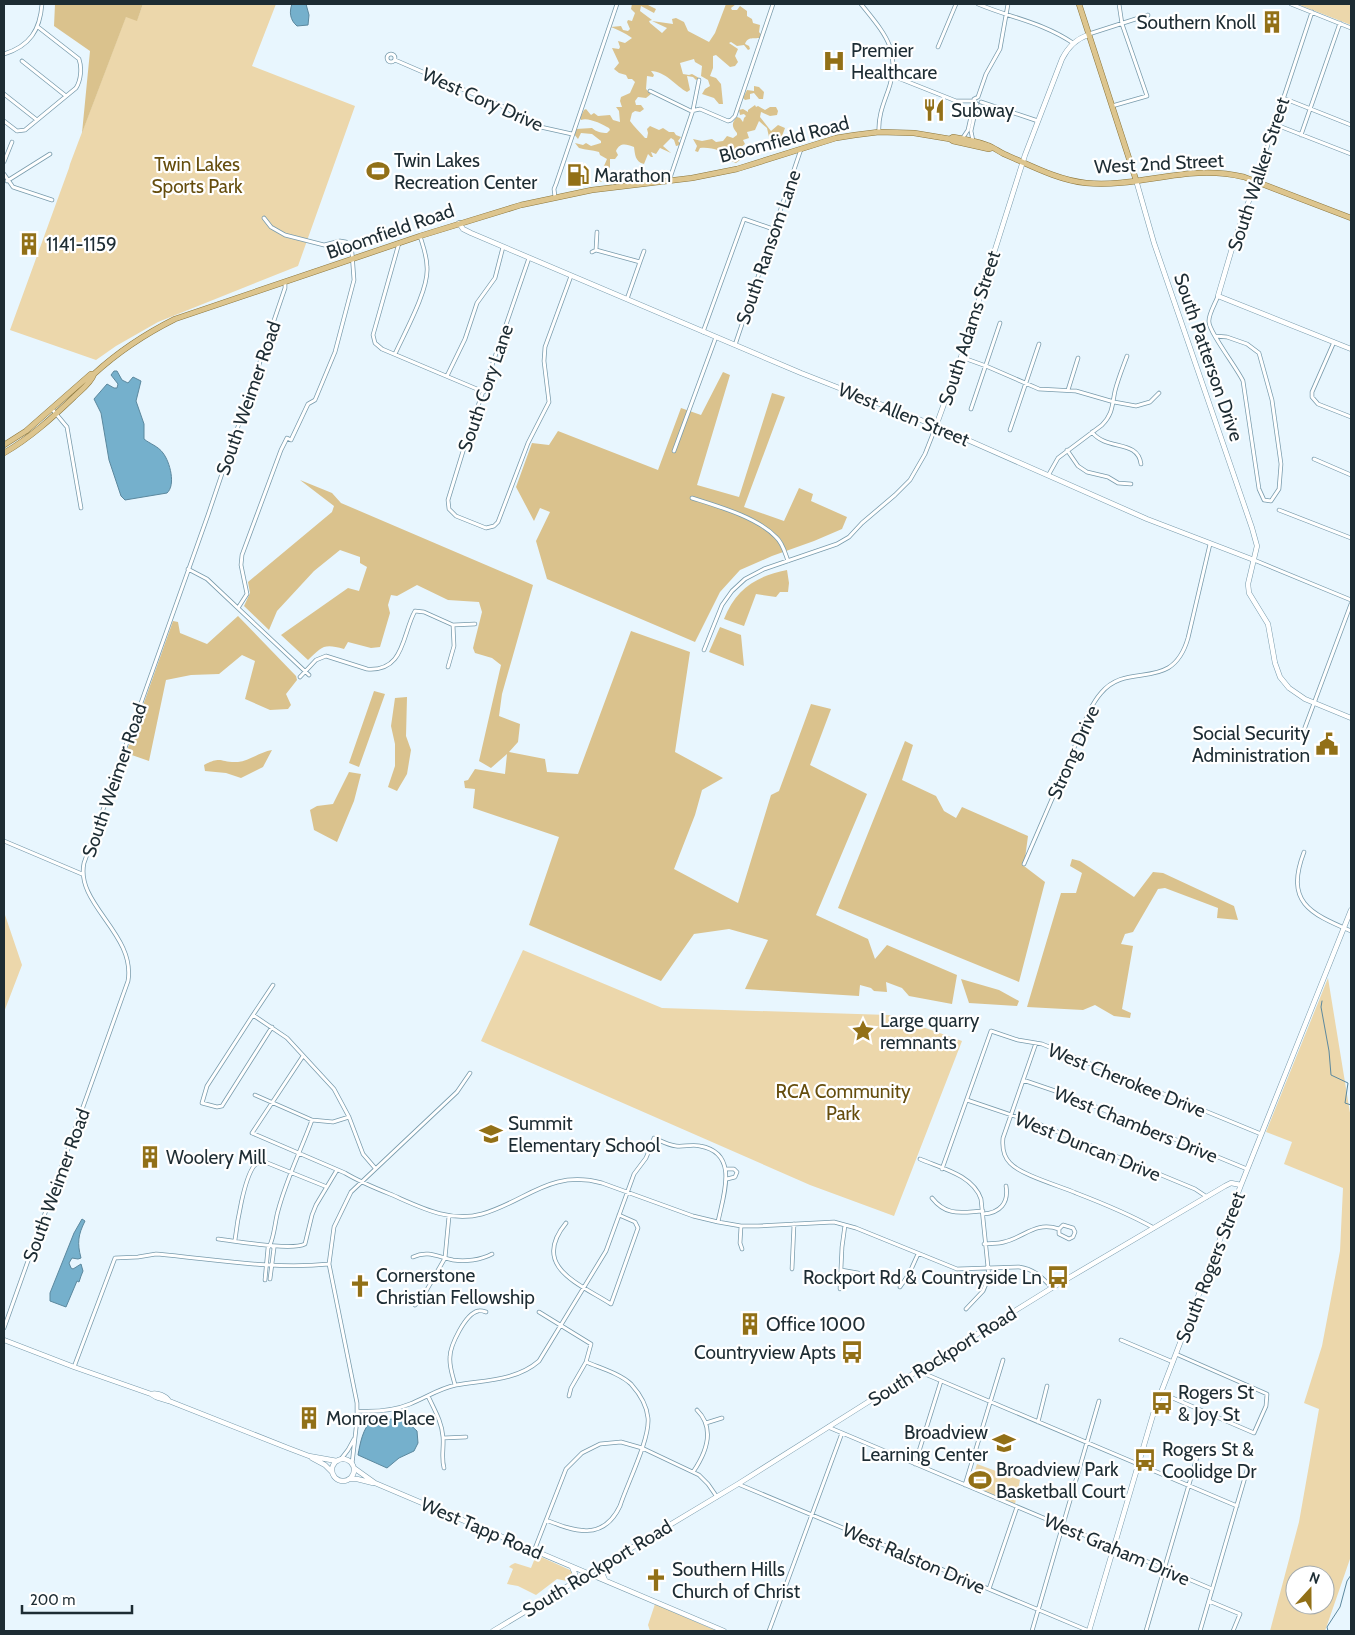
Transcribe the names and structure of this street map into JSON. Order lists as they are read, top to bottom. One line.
{"streets":{"main road":["Bloomfield Road","West 2nd Street","South Patterson Drive"],"street":["West Cory Drive","South Walker Street","South Ransom Lane","South Adams Street","South Cory Lane","South Weimer Road","West Allen Street","Strong Drive","West Cherokee Drive","West Chambers Drive","West Duncan Drive","South Rogers Street","South Rockport Road","West Tapp Road","West Graham Drive","West Ralston Drive"]},"crossings":[["Bloomfield Road","West 2nd Street"],["Bloomfield Road","South Ransom Lane"],["Bloomfield Road","South Adams Street"],["Bloomfield Road","South Weimer Road"],["Bloomfield Road","West Allen Street"],["West 2nd Street","South Walker Street"],["West 2nd Street","South Adams Street"],["West 2nd Street","South Patterson Drive"],["South Ransom Lane","West Allen Street"],["South Adams Street","West Allen Street"],["South Patterson Drive","West Allen Street"],["South Cory Lane","West Allen Street"],["West Allen Street","Strong Drive"],["West Cherokee Drive","West Duncan Drive"],["West Cherokee Drive","South Rogers Street"],["West Chambers Drive","South Rogers Street"],["West Duncan Drive","South Rockport Road"],["South Rogers Street","South Rockport Road"],["South Rogers Street","West Graham Drive"],["South Rogers Street","West Ralston Drive"],["South Rockport Road","West Tapp Road"],["South Rockport Road","West Graham Drive"],["South Rockport Road","West Ralston Drive"]],"parks":["Twin Lakes Sports Park","RCA Community Park"],"places":{"building":["Southern Knoll","1141-1159","Woolery Mill","Office 1000","Monroe Place"],"hospital":["Premier Healthcare"],"restaurant":["Subway"],"sports":["Twin Lakes Recreation Center","Broadview Park Basketball Court"],"fuel station":["Marathon"],"public building":["Social Security Administration"],"place":["Large quarry remnants"],"school or university":["Summit Elementary School","Broadview Learning Center"],"bus stop":["Rockport Rd & Countryside Ln","Countryview Apts","Rogers St & Joy St","Rogers St & Coolidge Dr"],"church":["Cornerstone Christian Fellowship","Southern Hills Church of Christ"]},"scale_bar":"200 m","north":"top"}
